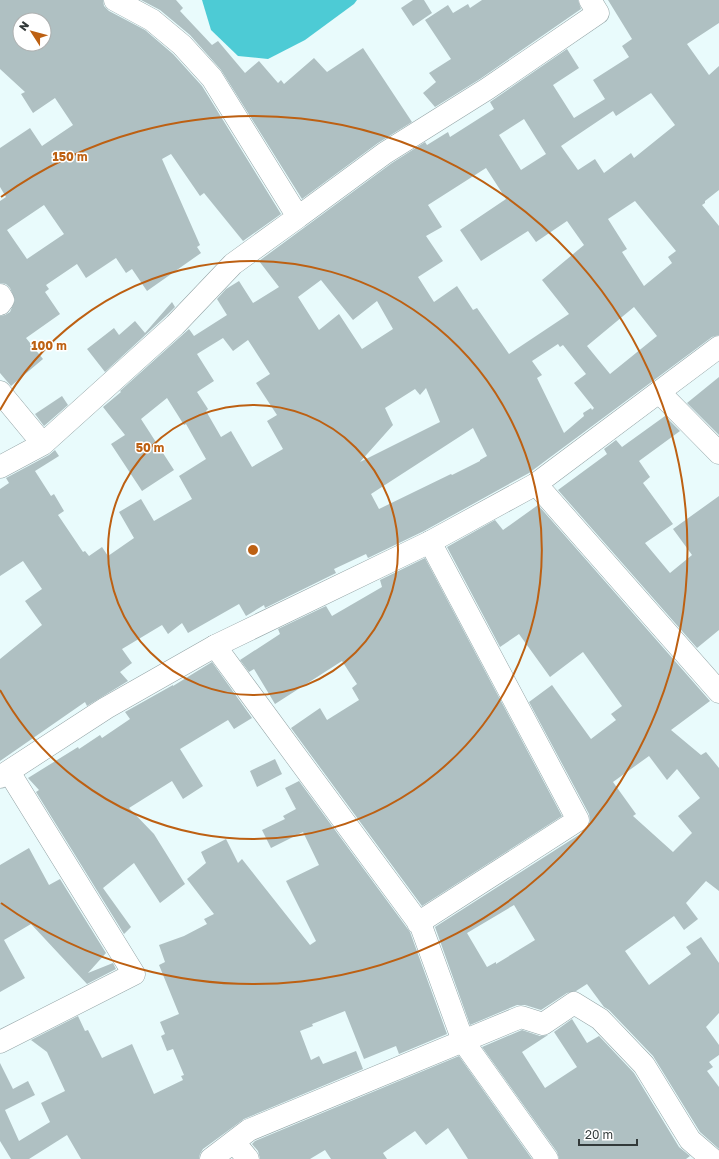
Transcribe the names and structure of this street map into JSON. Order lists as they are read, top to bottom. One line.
{"scale_bar":"20 m","north":"top left","rings":["150 m","100 m","50 m"]}
